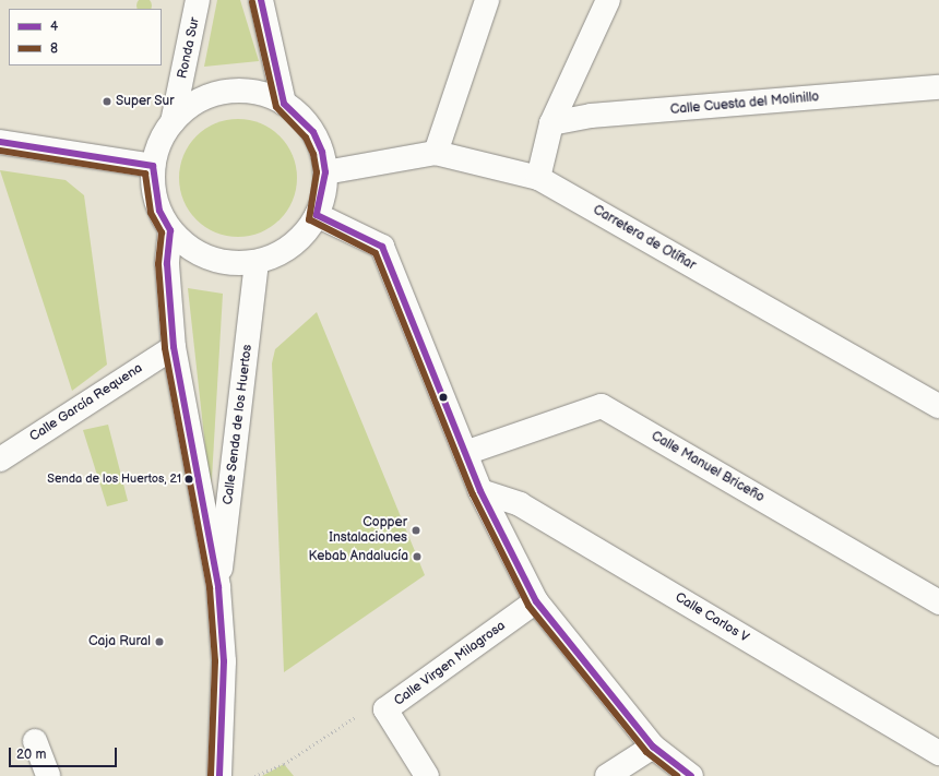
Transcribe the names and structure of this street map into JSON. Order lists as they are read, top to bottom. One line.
{"streets":{"street":["Ronda Sur","Calle Cuesta del Molinillo","Carretera de Otíñar","Calle García Requena","Calle Senda de los Huertos","Calle Manuel Briceño","Calle Carlos V","Calle Virgen Milagrosa"]},"crossings":[["Calle García Requena","Calle Senda de los Huertos"]],"places":["Super Sur","Senda de los Huertos, 21","Copper Instalaciones","Kebab Andalucía","Caja Rural"],"lines":["transit line 4","transit line 8"],"legend":["4","8"],"scale_bar":"20 m"}
